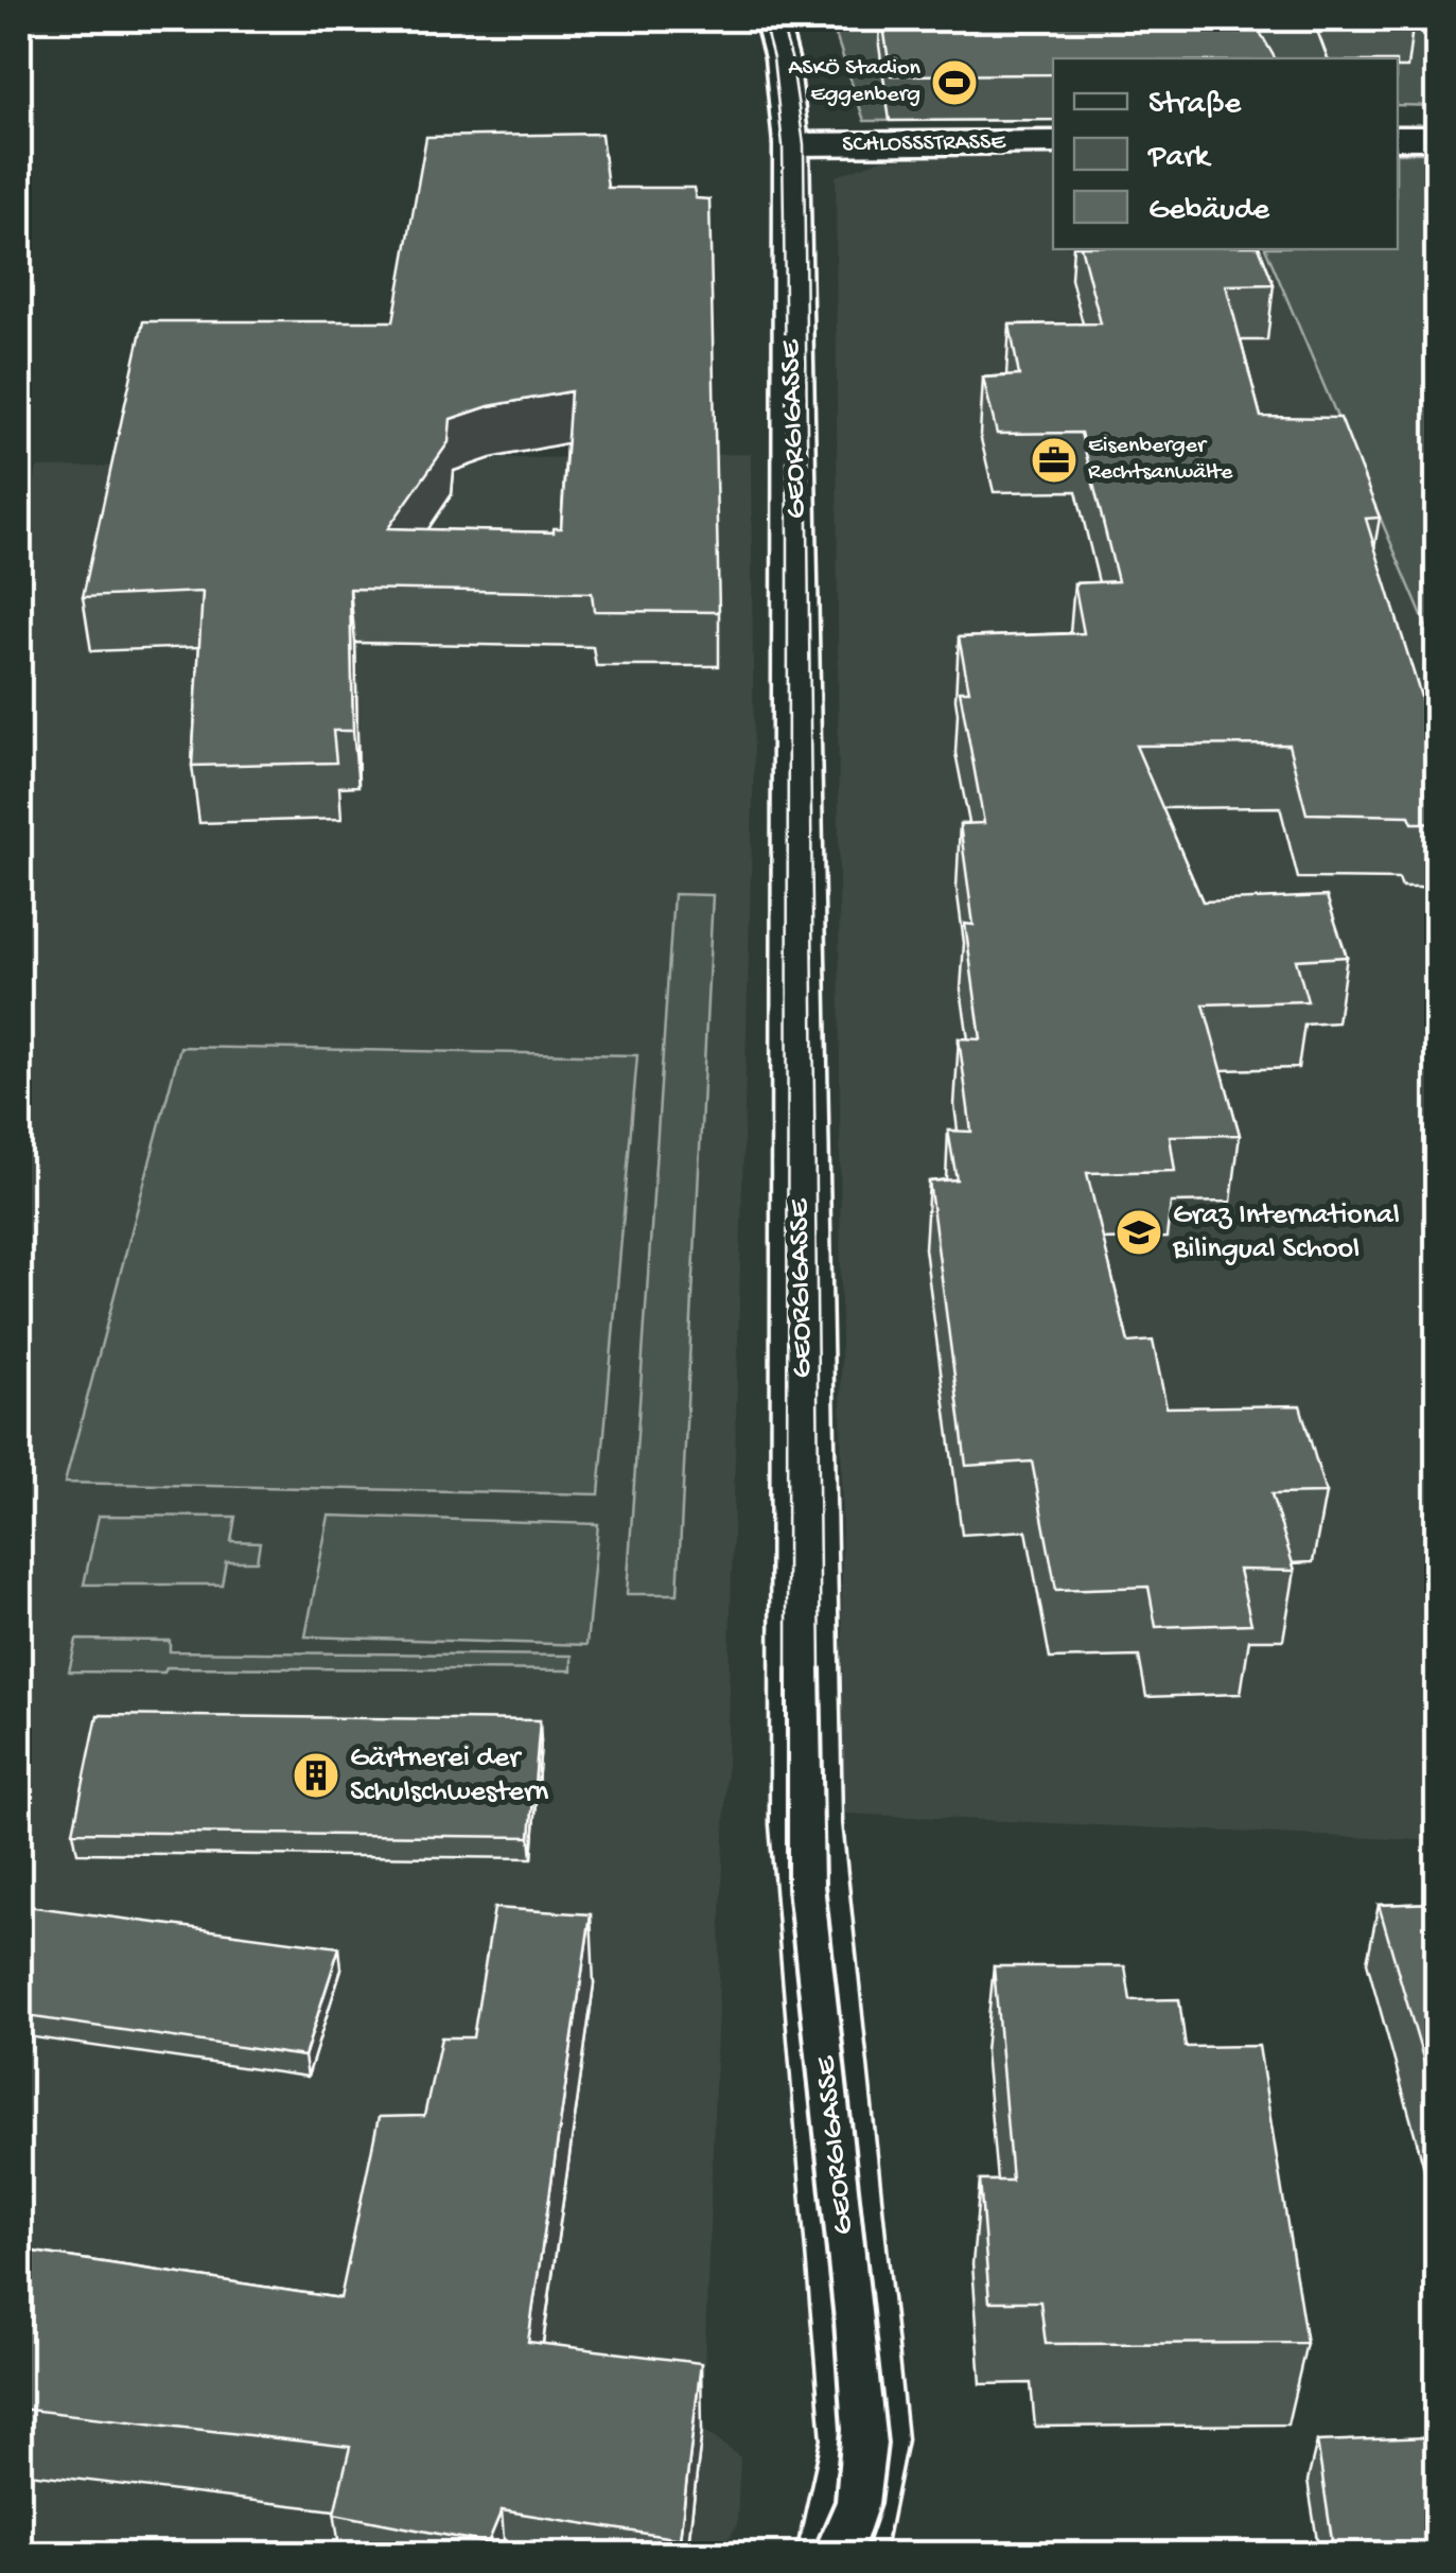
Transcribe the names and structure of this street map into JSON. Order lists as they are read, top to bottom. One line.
{"streets":{"main road":["SCHLOSSSTRASSE","GEORGIGASSE"]},"crossings":[["SCHLOSSSTRASSE","GEORGIGASSE"]],"places":{"sports":["ASKÖ Stadion Eggenberg"],"office":["Eisenberger Rechtsanwälte"],"school or university":["Graz International Bilingual School"],"building":["Gärtnerei der Schulschwestern"]},"legend":["Straße","Park","Gebäude"]}
